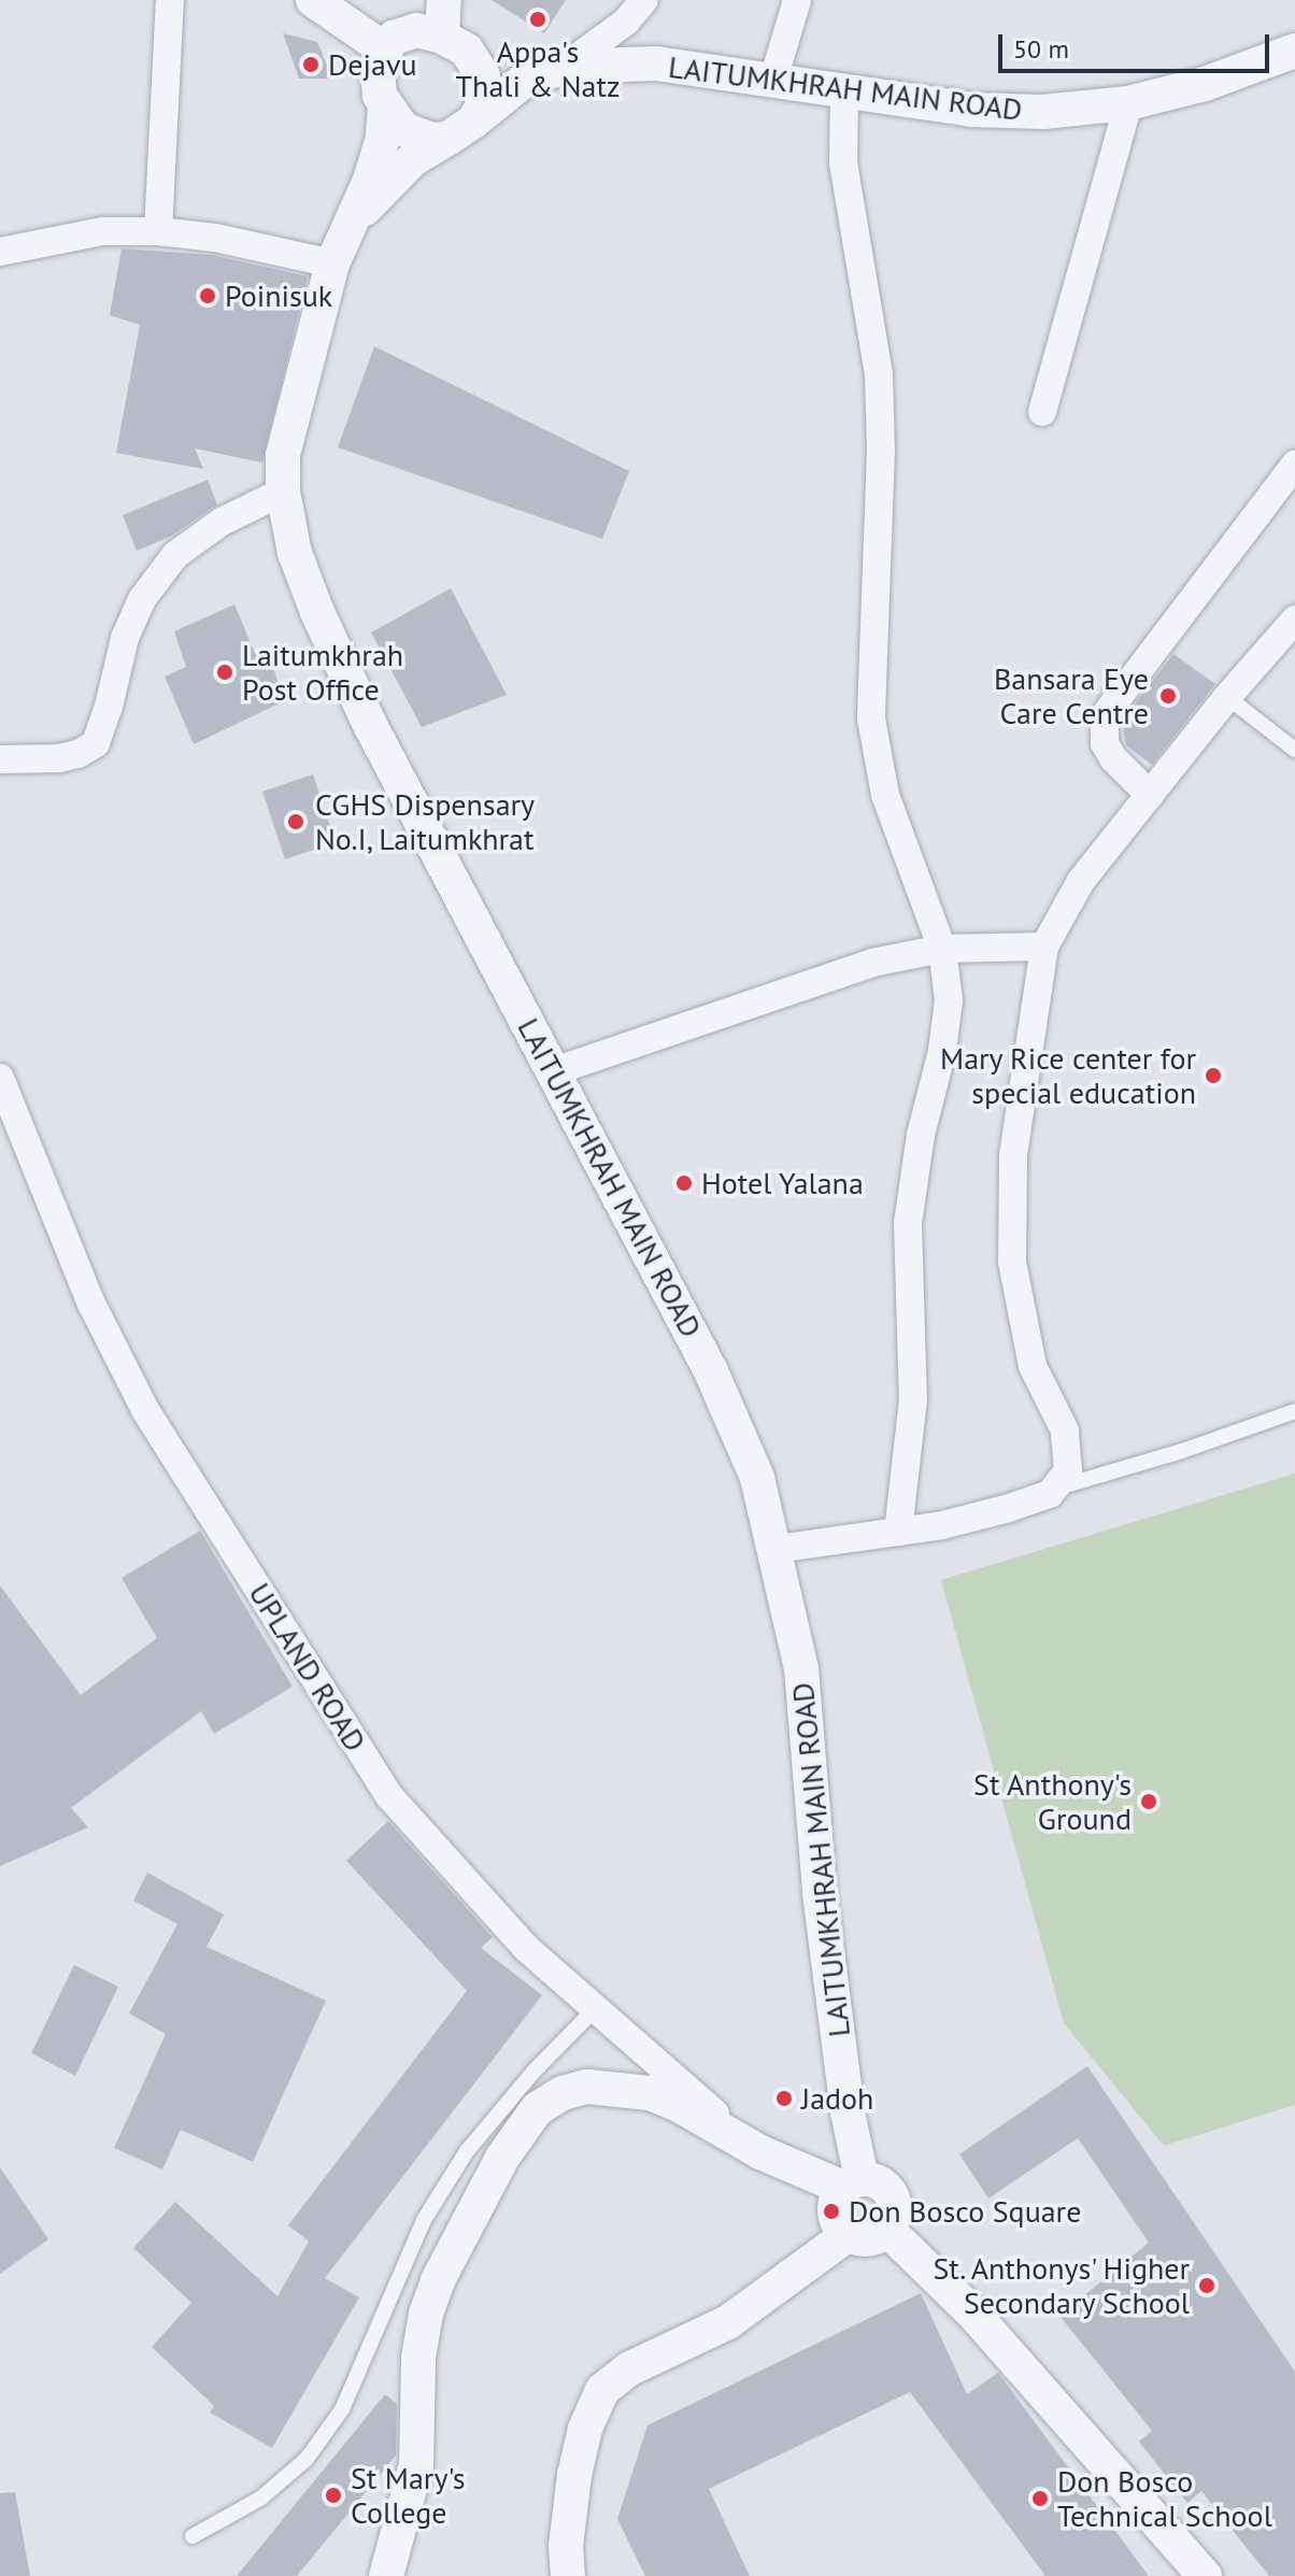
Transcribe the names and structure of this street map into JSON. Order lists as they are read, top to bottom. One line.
{"streets":{"street":["LAITUMKHRAH MAIN ROAD","UPLAND ROAD"]},"places":["Appa's Thali & Natz","Dejavu","Poinisuk","Laitumkhrah Post Office","Bansara Eye Care Centre","CGHS Dispensary No.I, Laitumkhrat","Mary Rice center for special education","Hotel Yalana","St Anthony's Ground","Jadoh","Don Bosco Square","St. Anthonys' Higher Secondary School","St Mary's College","Don Bosco Technical School"],"scale_bar":"50 m"}
